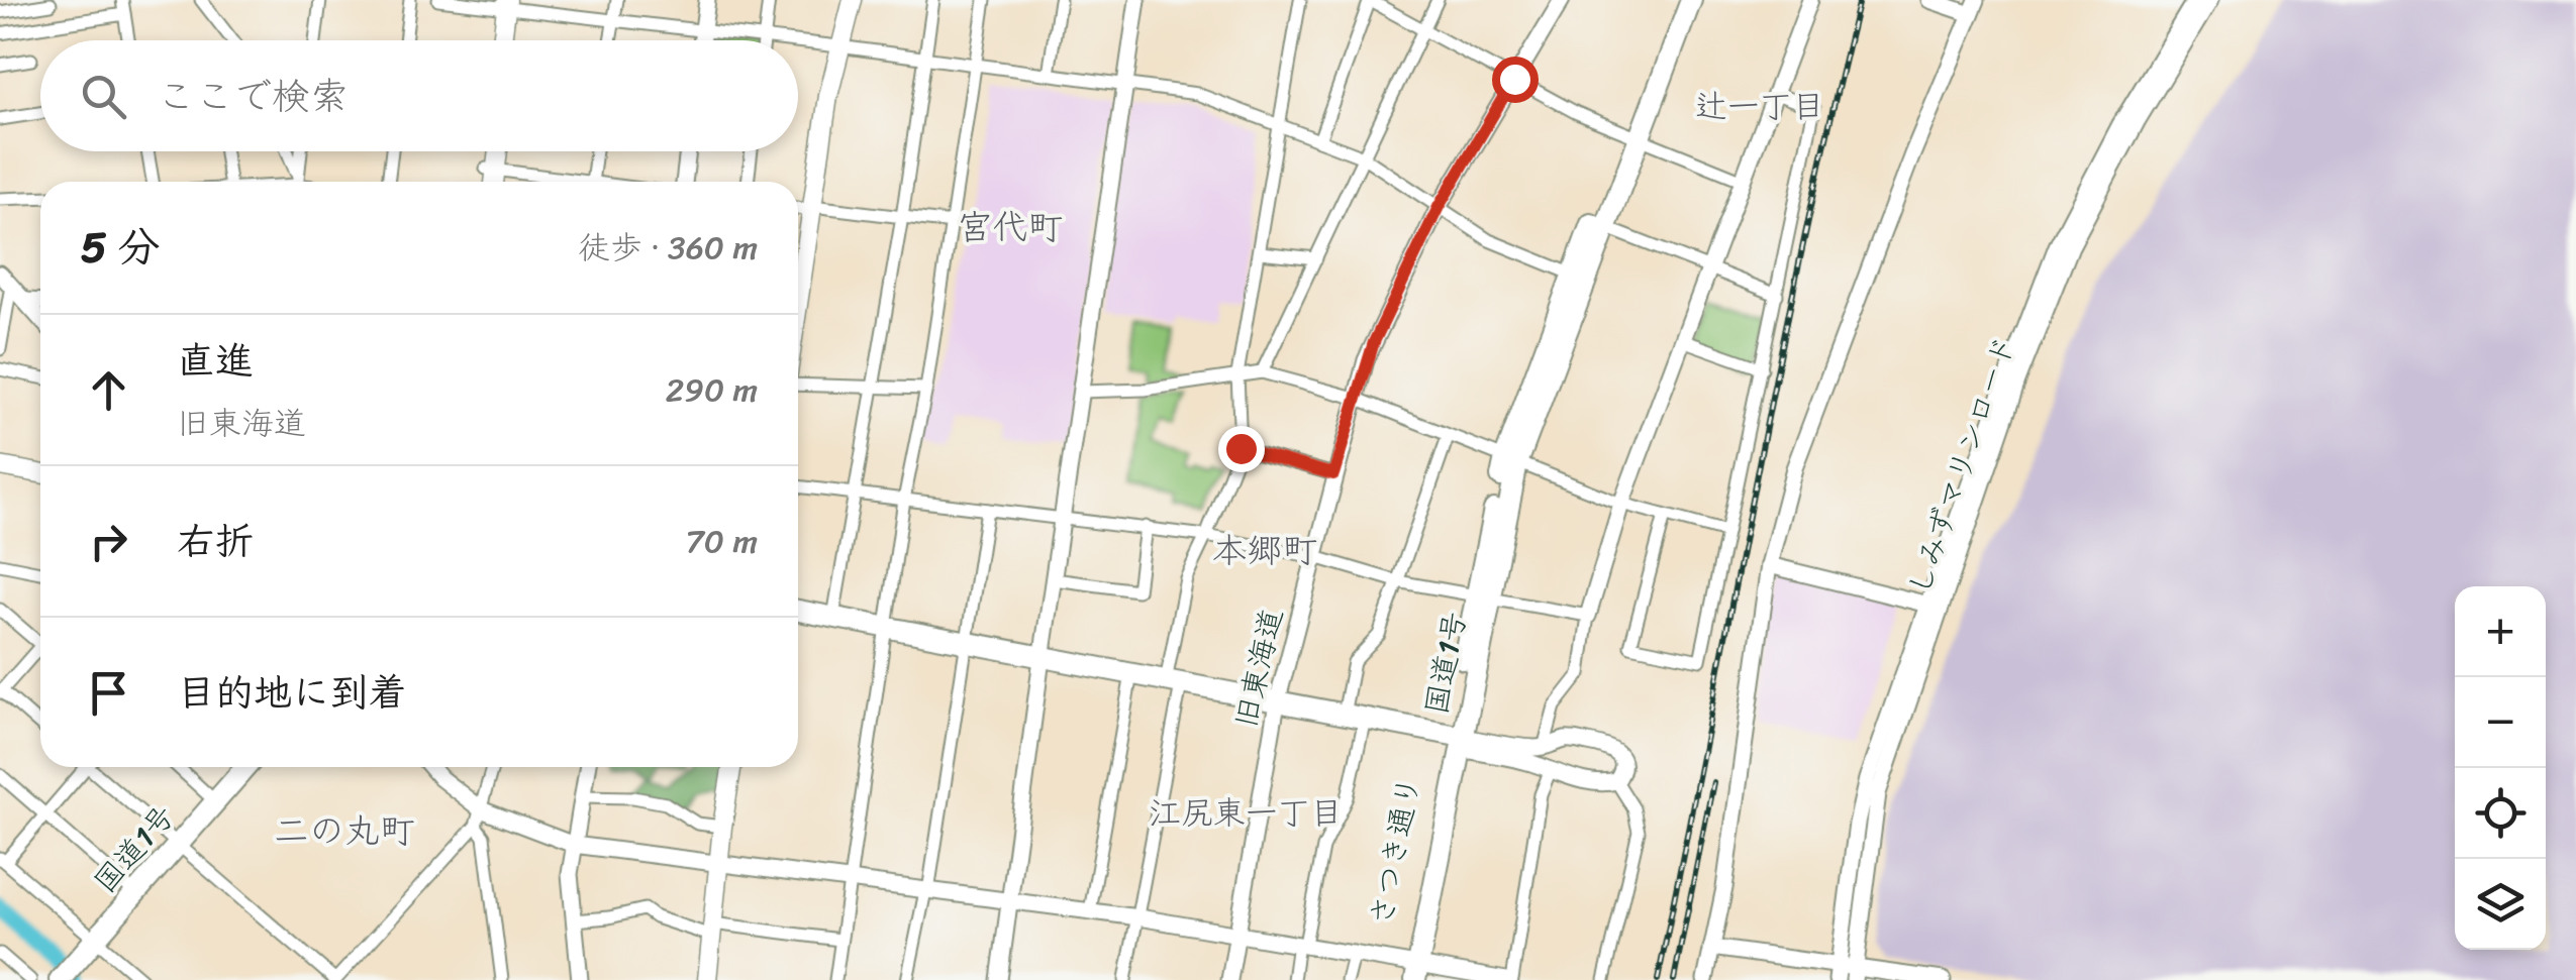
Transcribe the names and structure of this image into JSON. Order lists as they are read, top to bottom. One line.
{"streets":{"highway":["国道1号","さつき通り"],"street":["しみずマリンロード","旧東海道"]},"crossings":[["国道1号","旧東海道"],["国道1号","さつき通り"]],"districts":["辻一丁目","宮代町","本郷町","江尻東一丁目","二の丸町"],"page":{"search":"ここで検索","heading":["5 分","徒歩 · 360 m"],"list":[["直進","旧東海道","290 m"],["右折","70 m"],"目的地に到着"],"map_buttons":["+","−"]}}
